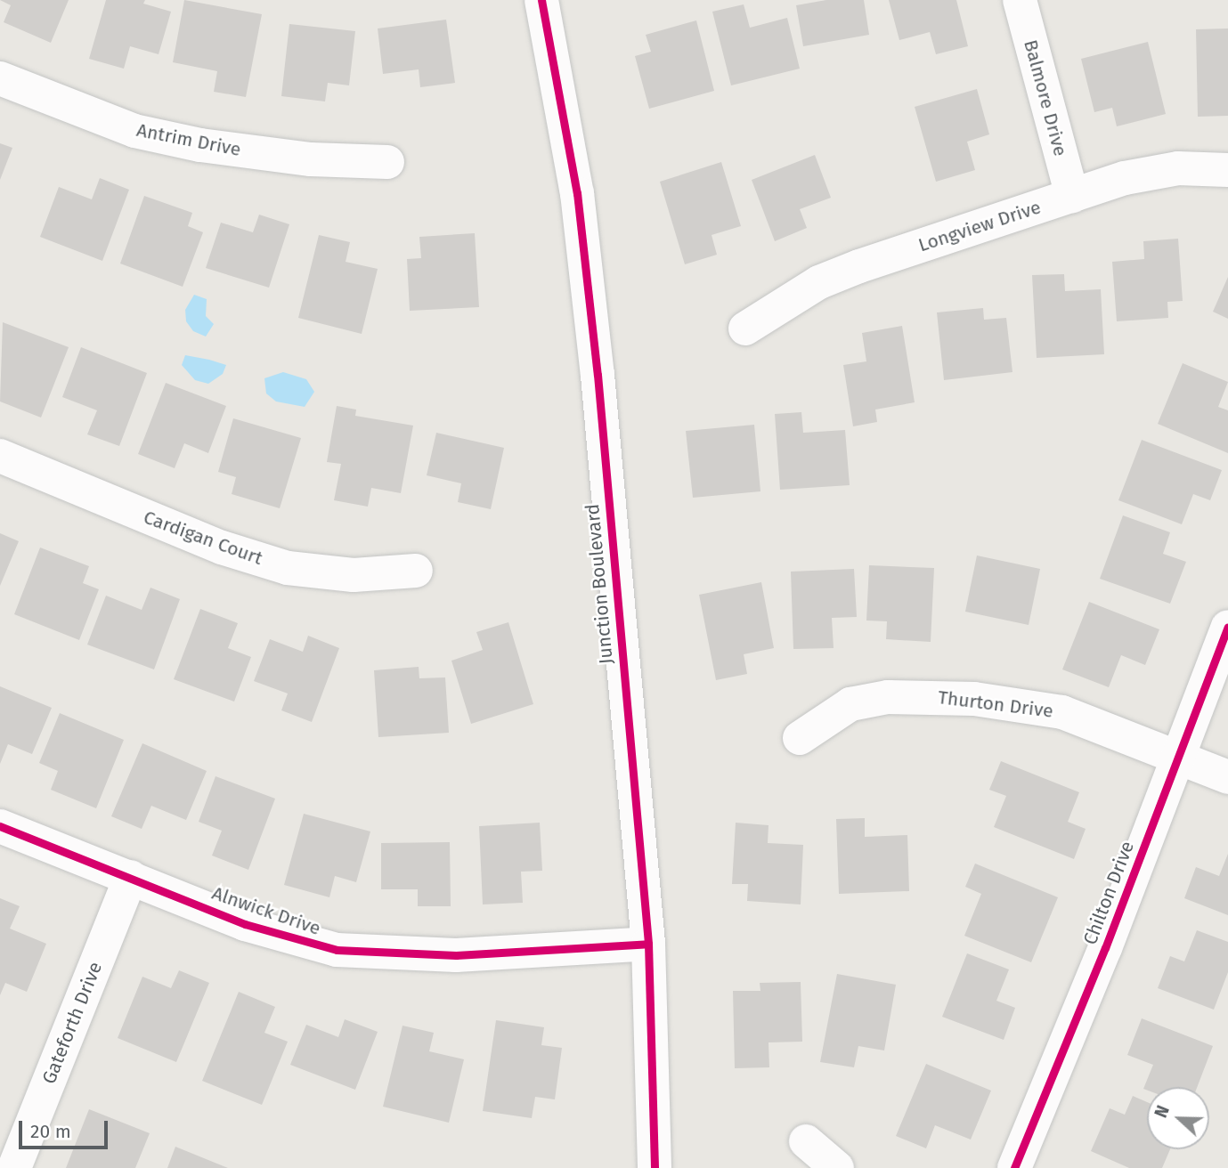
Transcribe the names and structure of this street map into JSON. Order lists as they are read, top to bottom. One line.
{"streets":{"street":["Balmore Drive","Antrim Drive","Longview Drive","Cardigan Court","Junction Boulevard","Thurton Drive","Chilton Drive","Alnwick Drive","Gateforth Drive"]},"crossings":[["Balmore Drive","Longview Drive"],["Junction Boulevard","Alnwick Drive"],["Thurton Drive","Chilton Drive"],["Alnwick Drive","Gateforth Drive"]],"scale_bar":"20 m","north":"left"}
